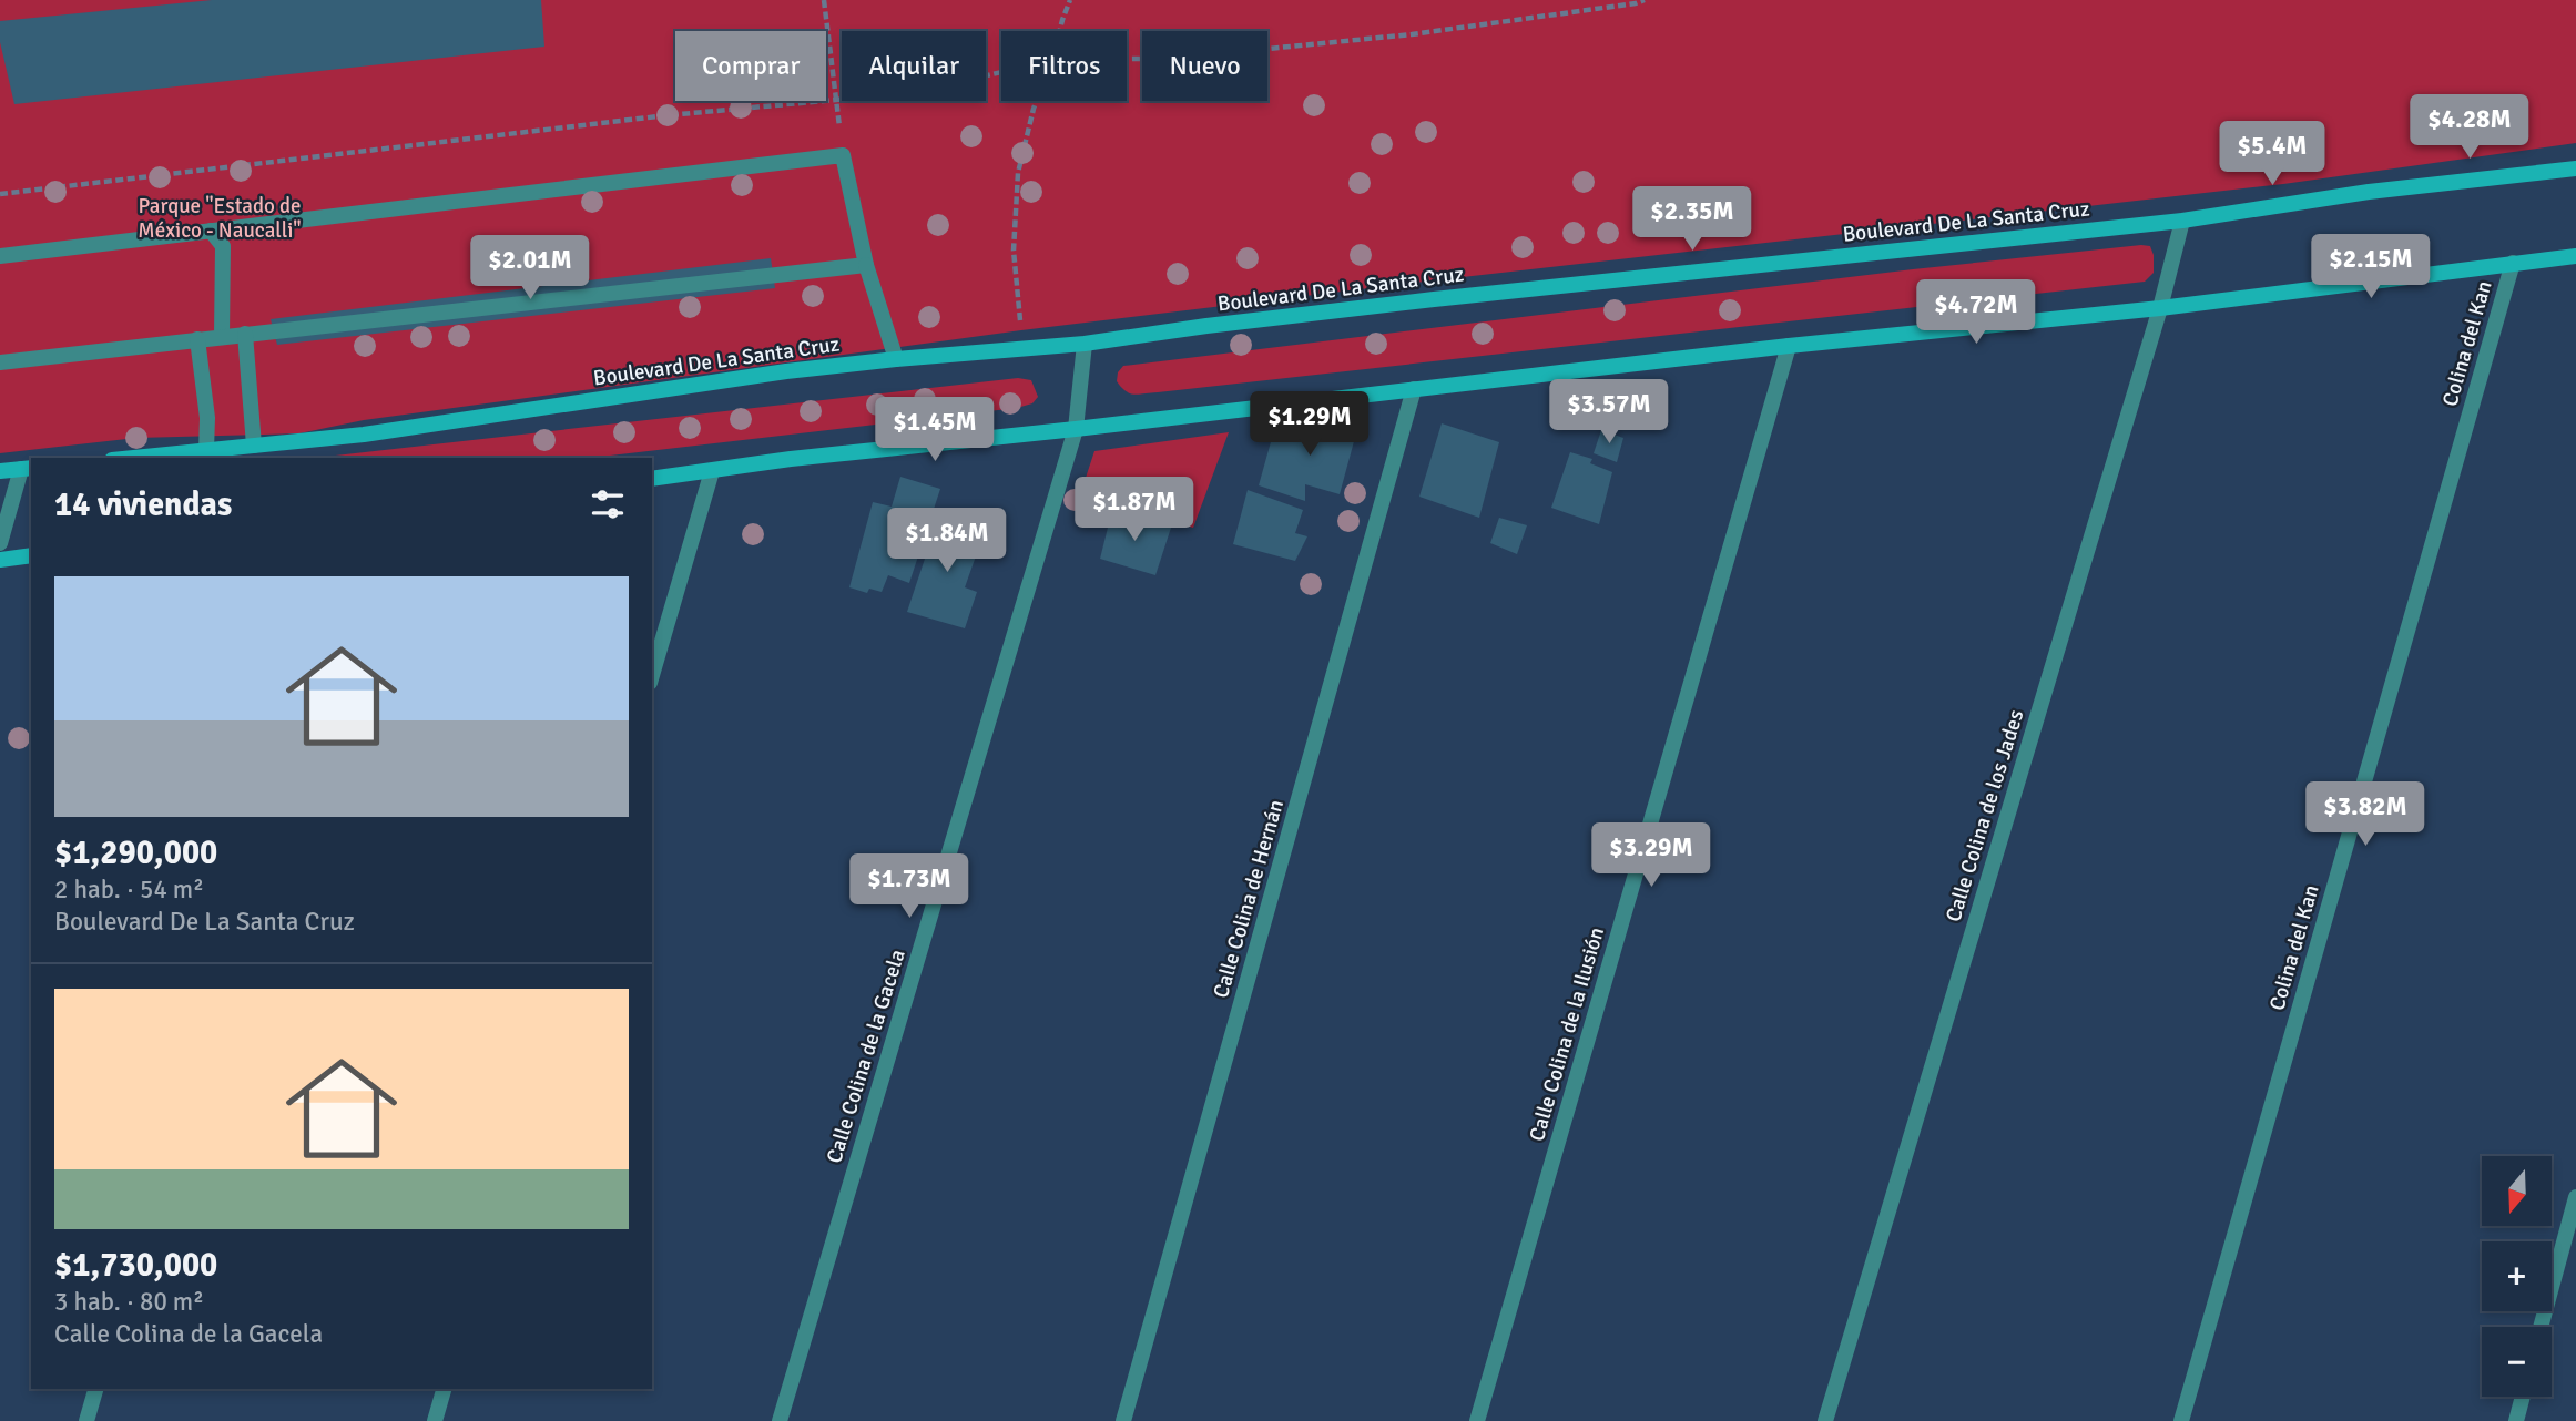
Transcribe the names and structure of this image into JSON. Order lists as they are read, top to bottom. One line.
{"streets":{"main road":["Boulevard De La Santa Cruz"],"street":["Colina del Kan","Calle Colina de los Jades","Calle Colina de Hernán","Calle Colina de la Ilusión","Calle Colina de la Gacela"]},"crossings":[["Boulevard De La Santa Cruz","Calle Colina de los Jades"],["Boulevard De La Santa Cruz","Calle Colina de la Gacela"]],"parks":["Parque \"Estado de México - Naucalli\""],"north":"bottom","page":{"chip":["Comprar","Alquilar","Filtros","Nuevo"],"price":["$4.28M","$5.4M","$2.35M","$2.15M","$2.01M","$4.72M","$3.57M","$1.29M","$1.45M","$1.87M","$1.84M","$3.82M","$3.29M","$1.73M"],"heading":"14 viviendas","list":[{"name":"$1,290,000","note":"2 hab. · 54 m² · Boulevard De La Santa Cruz"},{"name":"$1,730,000","note":"3 hab. · 80 m² · Calle Colina de la Gacela"}],"map_buttons":["+","−"]}}
